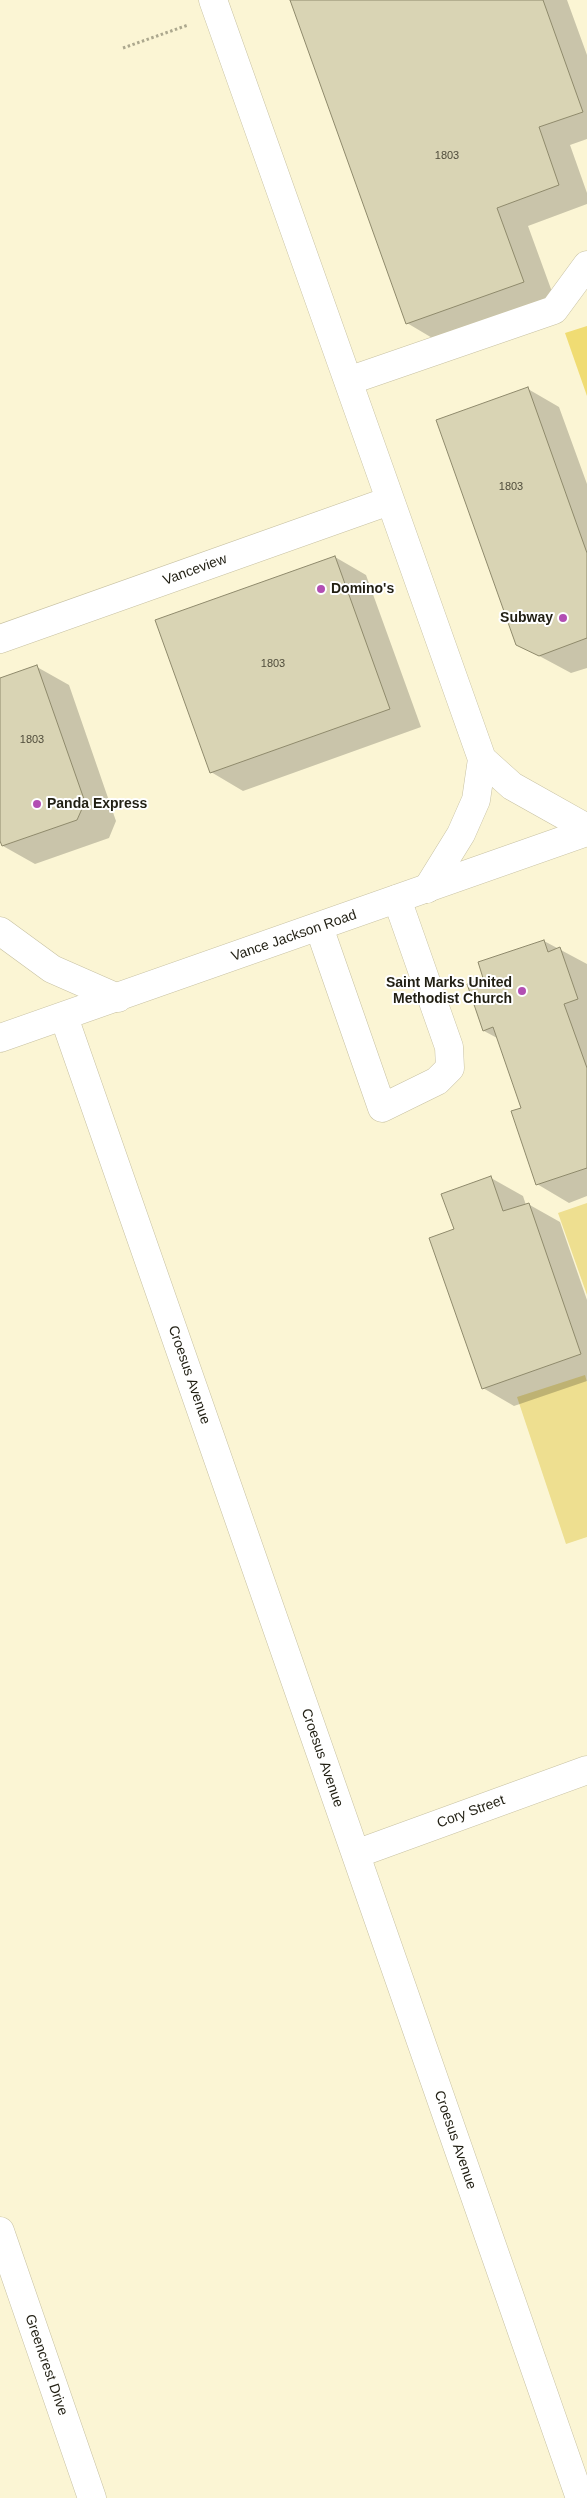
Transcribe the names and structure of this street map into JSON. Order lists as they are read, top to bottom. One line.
{"streets":{"street":["Vanceview","Vance Jackson Road","Croesus Avenue","Cory Street","Greencrest Drive"]},"crossings":[["Vance Jackson Road","Croesus Avenue"],["Croesus Avenue","Cory Street"]],"places":["Domino's","Subway","Panda Express","Saint Marks United Methodist Church"],"house_numbers":["1803","1803","1803","1803"]}
